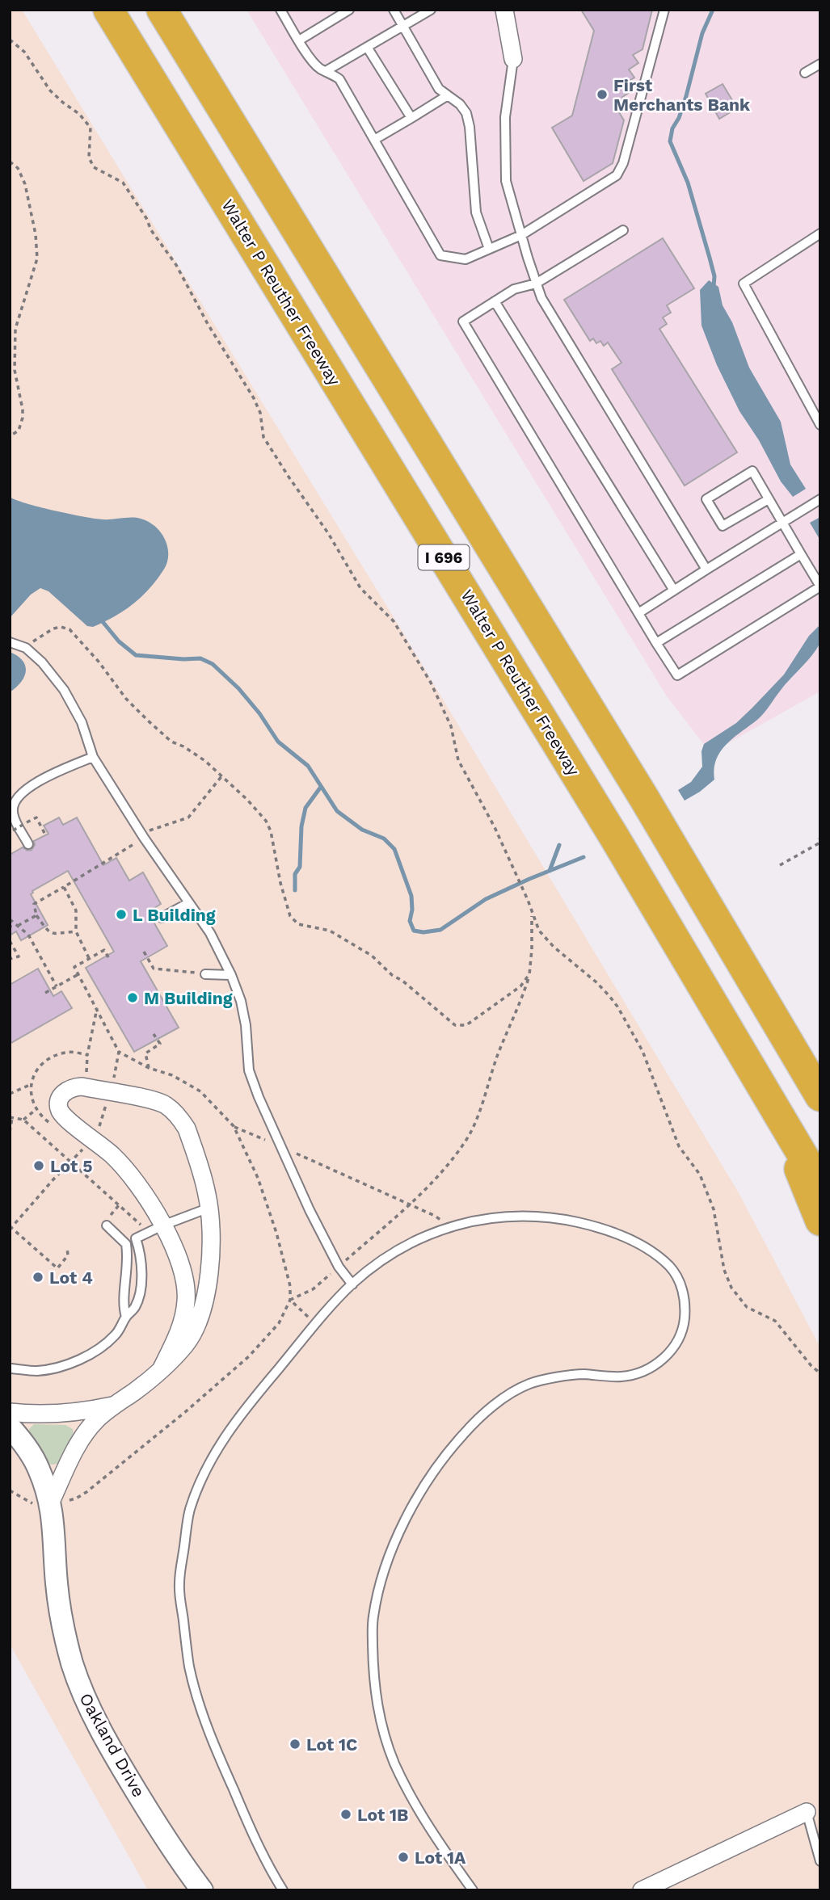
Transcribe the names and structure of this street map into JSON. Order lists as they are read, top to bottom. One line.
{"streets":{"highway":["Walter P Reuther Freeway","I 696"],"street":["Oakland Drive"]},"places":["First Merchants Bank","L Building","M Building","Lot 5","Lot 4","Lot 1C","Lot 1B","Lot 1A"]}
